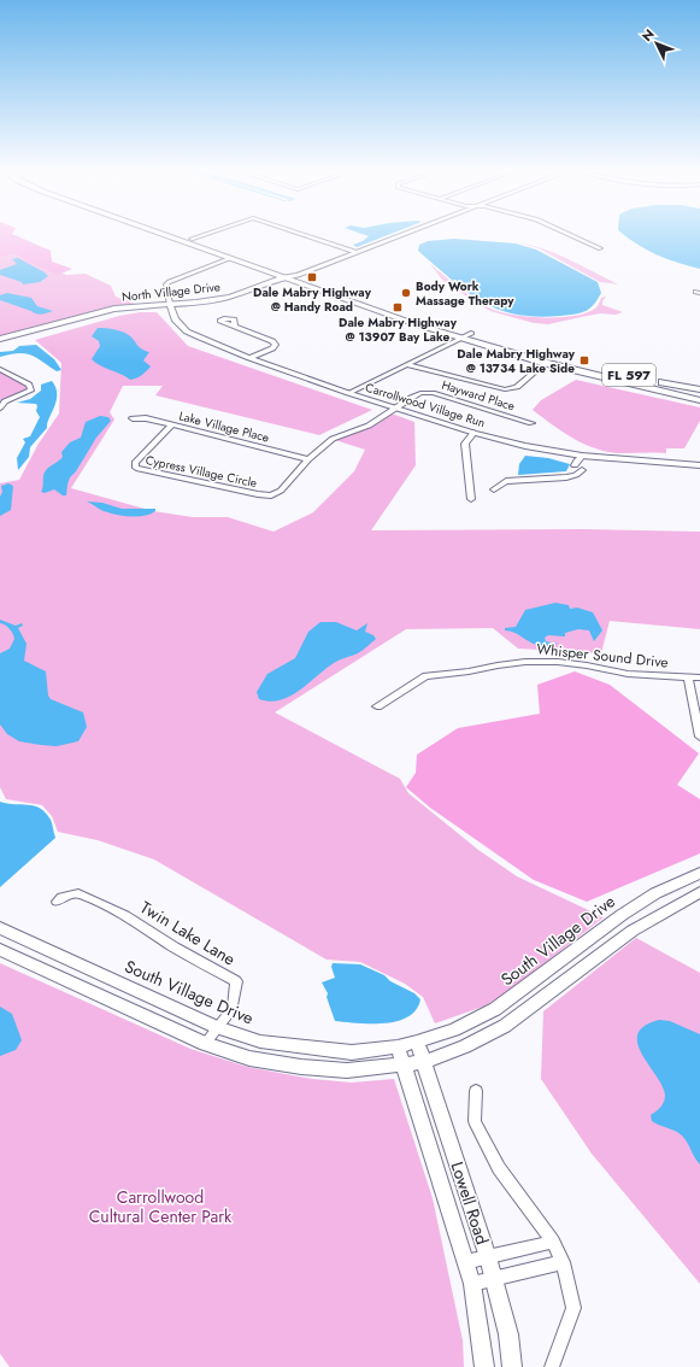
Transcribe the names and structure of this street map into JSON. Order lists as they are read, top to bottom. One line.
{"streets":{"main road":["FL 597"],"street":["North Village Drive","Hayward Place","Carrollwood Village Run","Lake Village Place","Cypress Village Circle","Whisper Sound Drive","Twin Lake Lane","South Village Drive","Lowell Road"]},"crossings":[["North Village Drive","FL 597"],["North Village Drive","Carrollwood Village Run"],["Hayward Place","Carrollwood Village Run"],["Hayward Place","Cypress Village Circle"],["Lake Village Place","Cypress Village Circle"],["Twin Lake Lane","South Village Drive"],["South Village Drive","Lowell Road"]],"parks":["Carrollwood Cultural Center Park"],"places":{"transit":["Dale Mabry Highway @ Handy Road","Dale Mabry Highway @ 13907 Bay Lake","Dale Mabry Highway @ 13734 Lake Side"],"other":["Body Work Massage Therapy"]},"north":"top left"}
